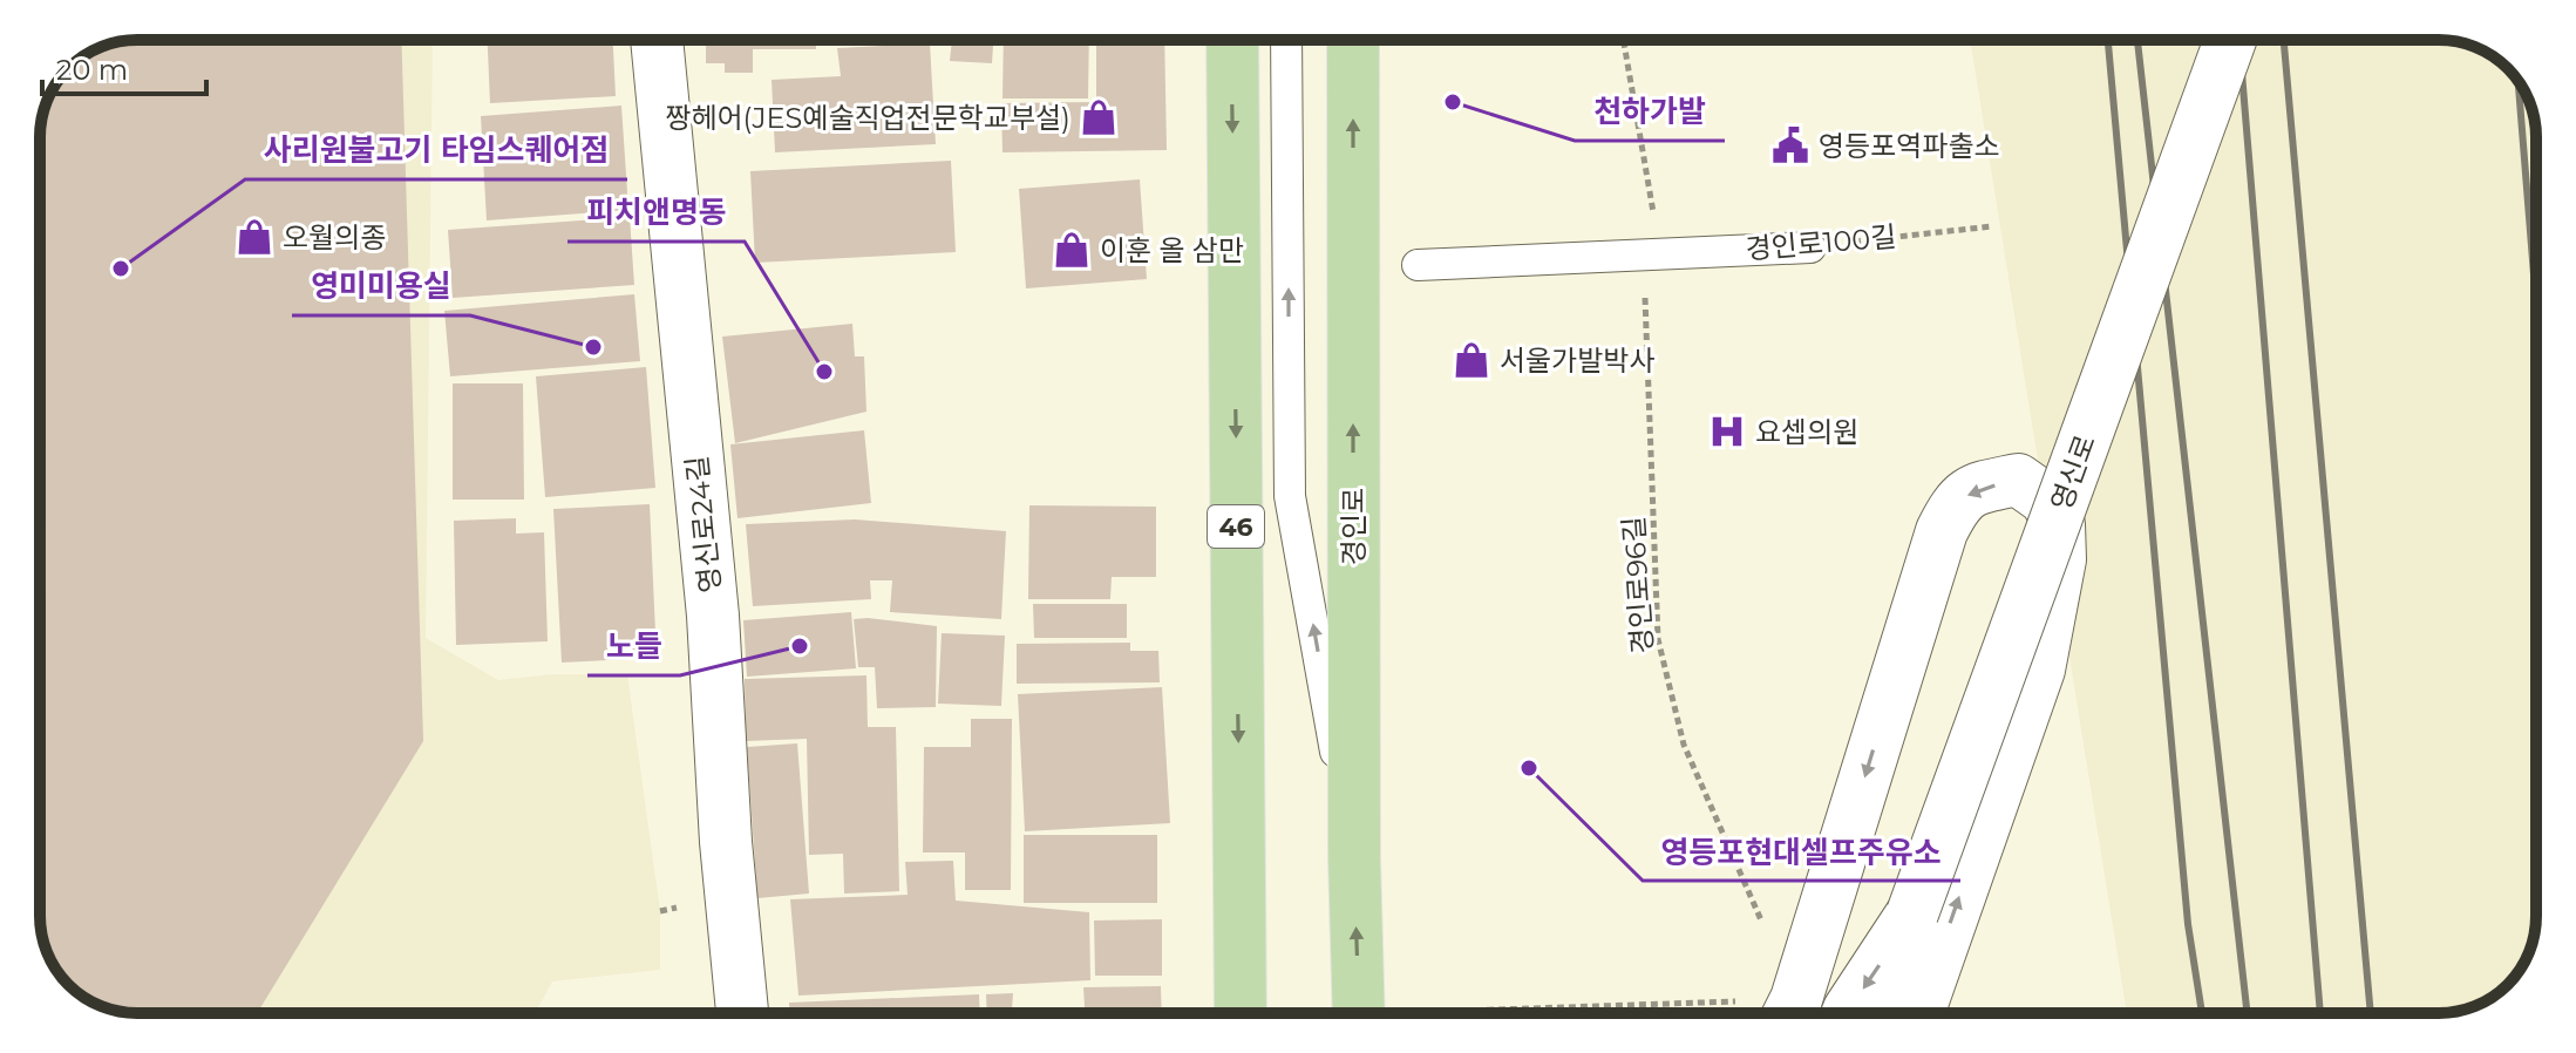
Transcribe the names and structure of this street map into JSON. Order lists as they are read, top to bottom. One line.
{"streets":{"main road":["46","경인로"],"street":["영신로","영신로24길"],"lane":["경인로100길"],"path":["경인로96길"]},"crossings":[["경인로100길","경인로96길"]],"places":{"other":["천하가발","사리원불고기 타임스퀘어점","영미미용실","피치앤명동","노들","영등포현대셀프주유소"],"shop":["짱헤어(JES예술직업전문학교부설)","오월의종","이훈 올 삼만","서울가발박사"],"public building":["영등포역파출소"],"hospital":["요셉의원"]},"scale_bar":"20 m"}
